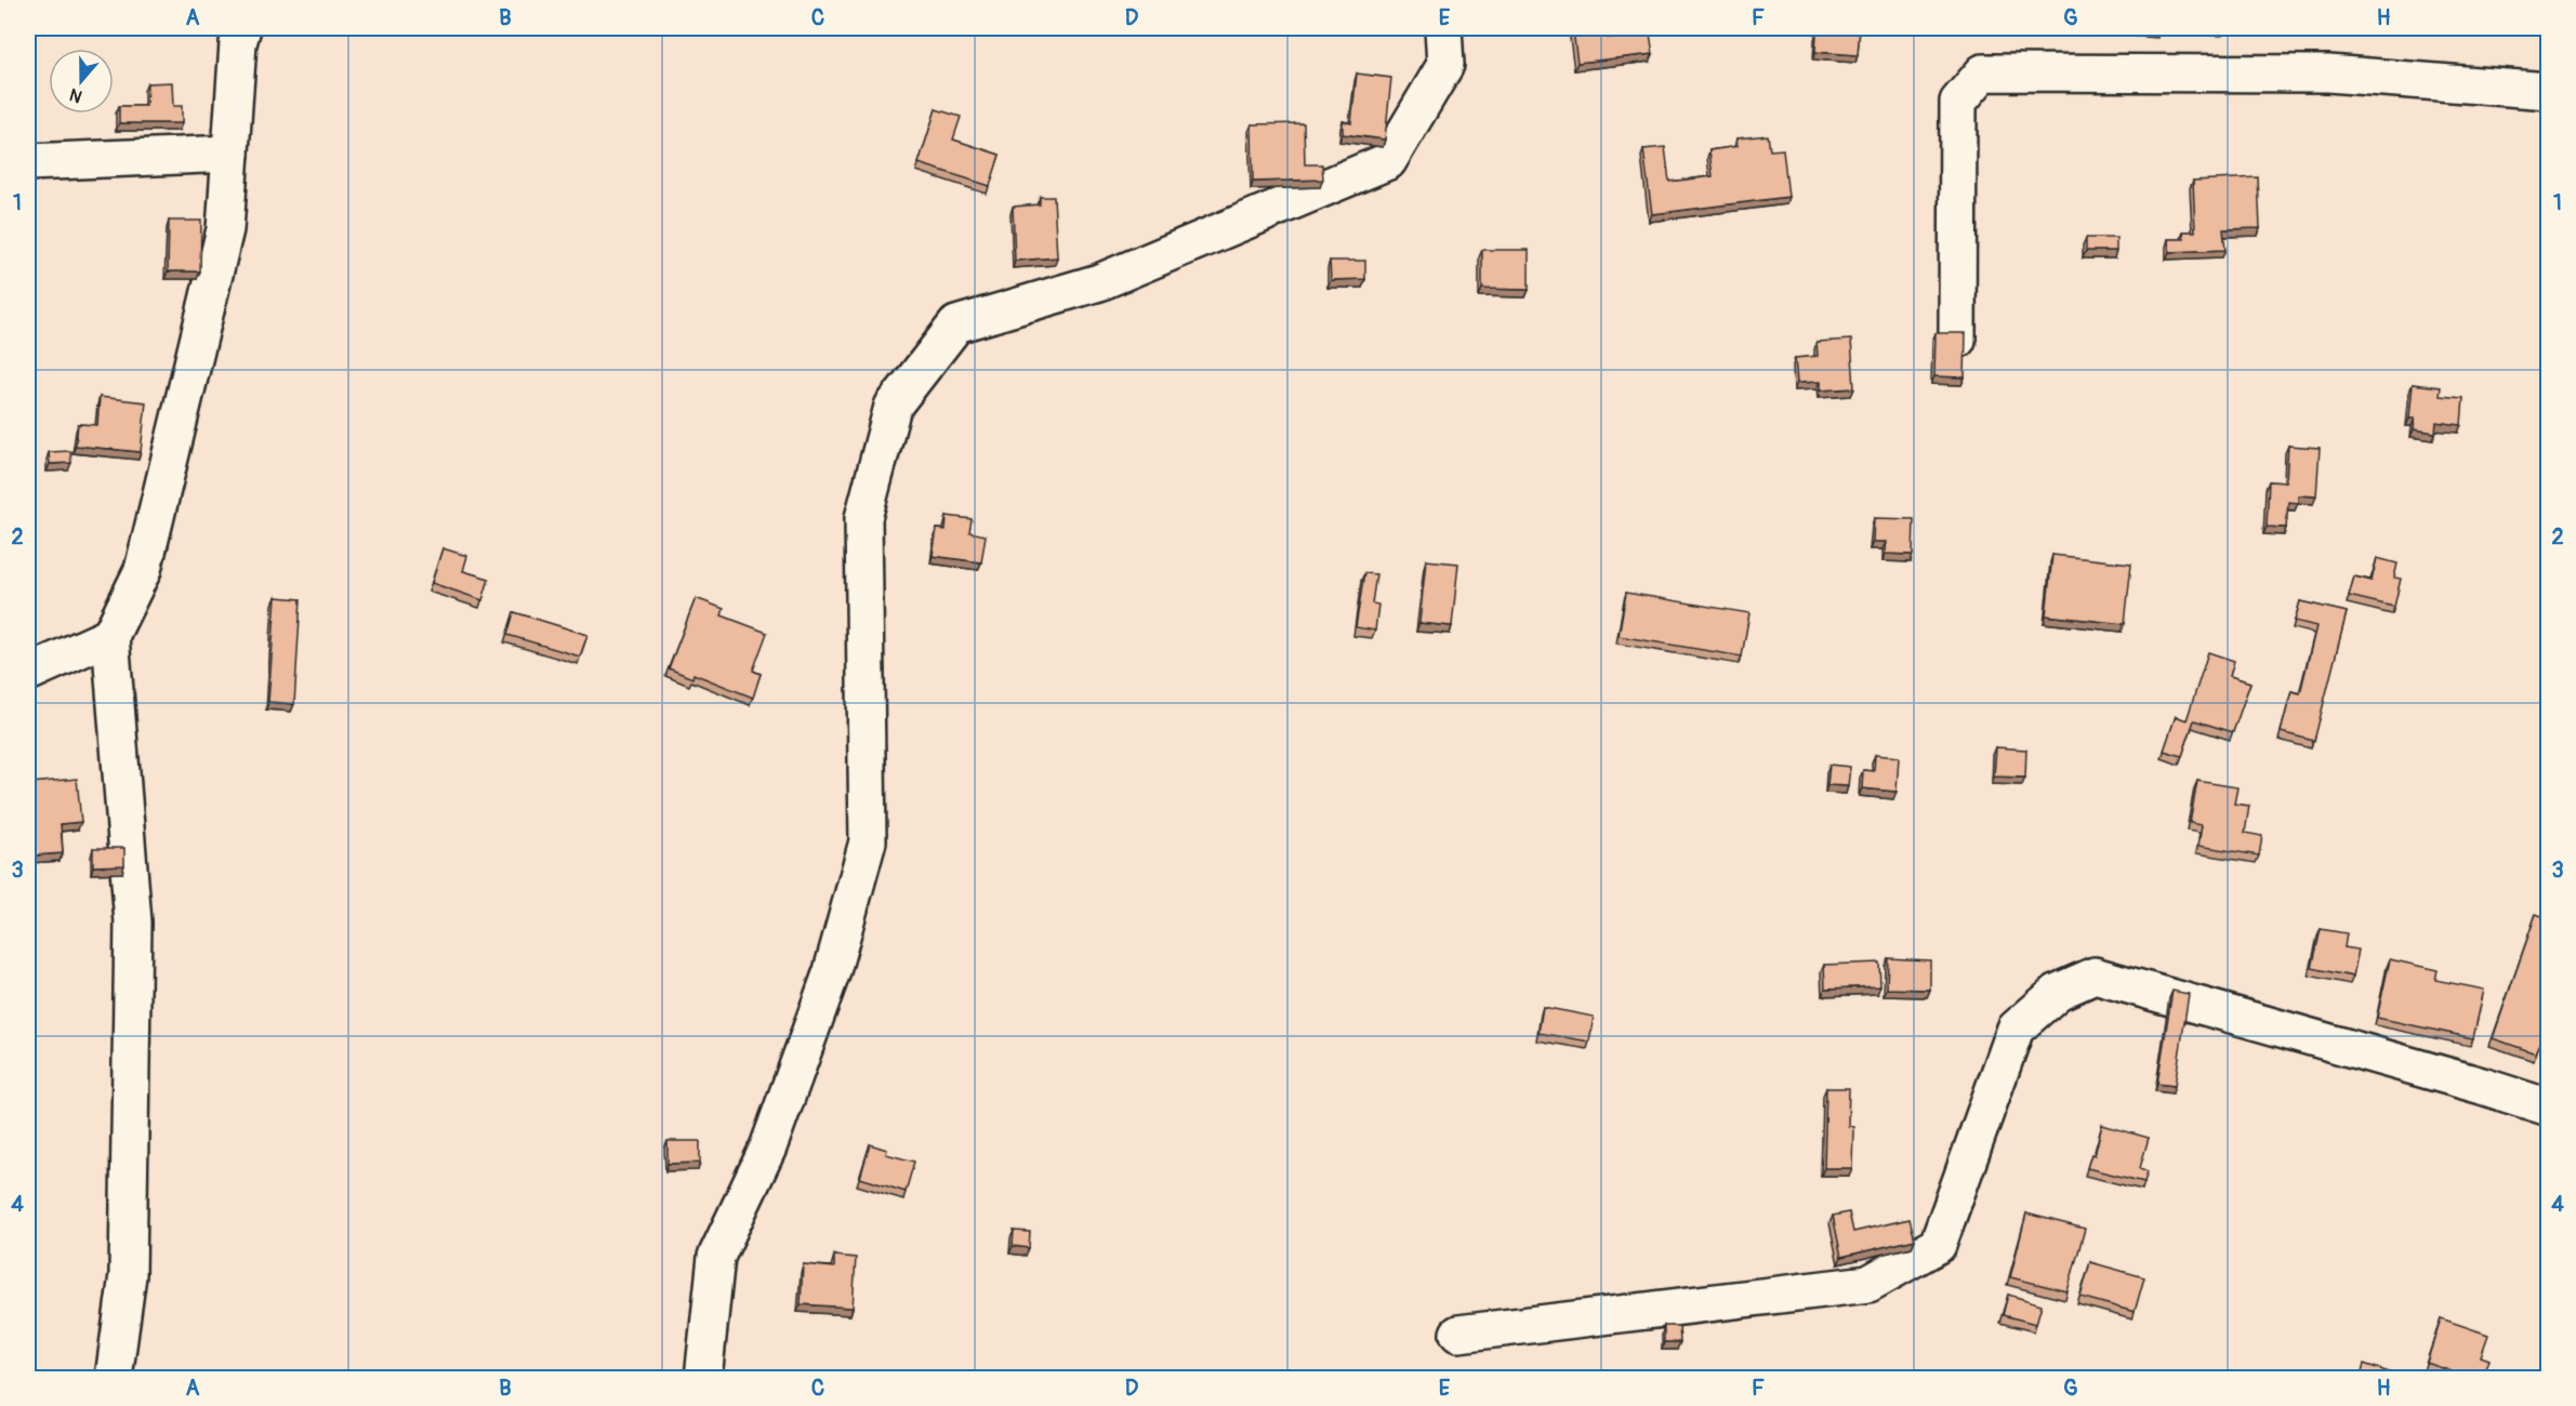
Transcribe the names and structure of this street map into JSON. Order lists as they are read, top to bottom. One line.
{"north":"bottom","grid":{"columns":["A","B","C","D","E","F","G","H"],"rows":["1","2","3","4"]}}
